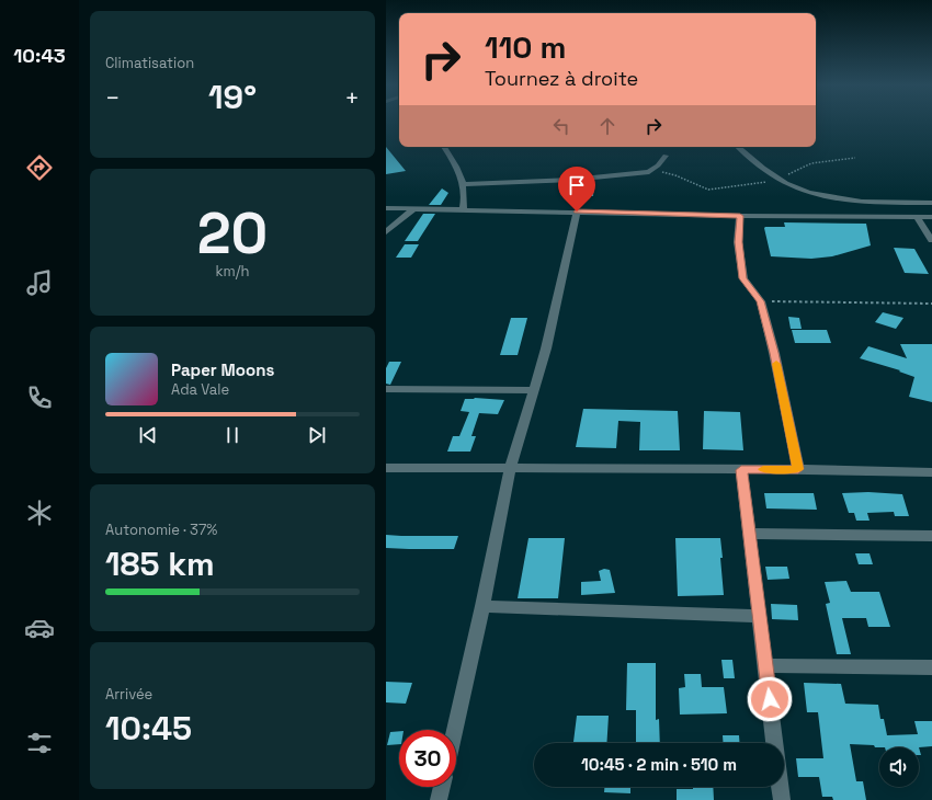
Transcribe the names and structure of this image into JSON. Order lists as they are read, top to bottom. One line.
{"page":{"tabs":"10:43","tile":["Climatisation",["20","km/h"],["Autonomie · 37%","185 km"],["Arrivée","10:45"]],"turn":["110 m","Tournez à droite"],"heat":["−","19°","+"],"song":["Paper Moons","Ada Vale"],"limit":"30","trip":"10:45 · 2 min · 510 m"}}
